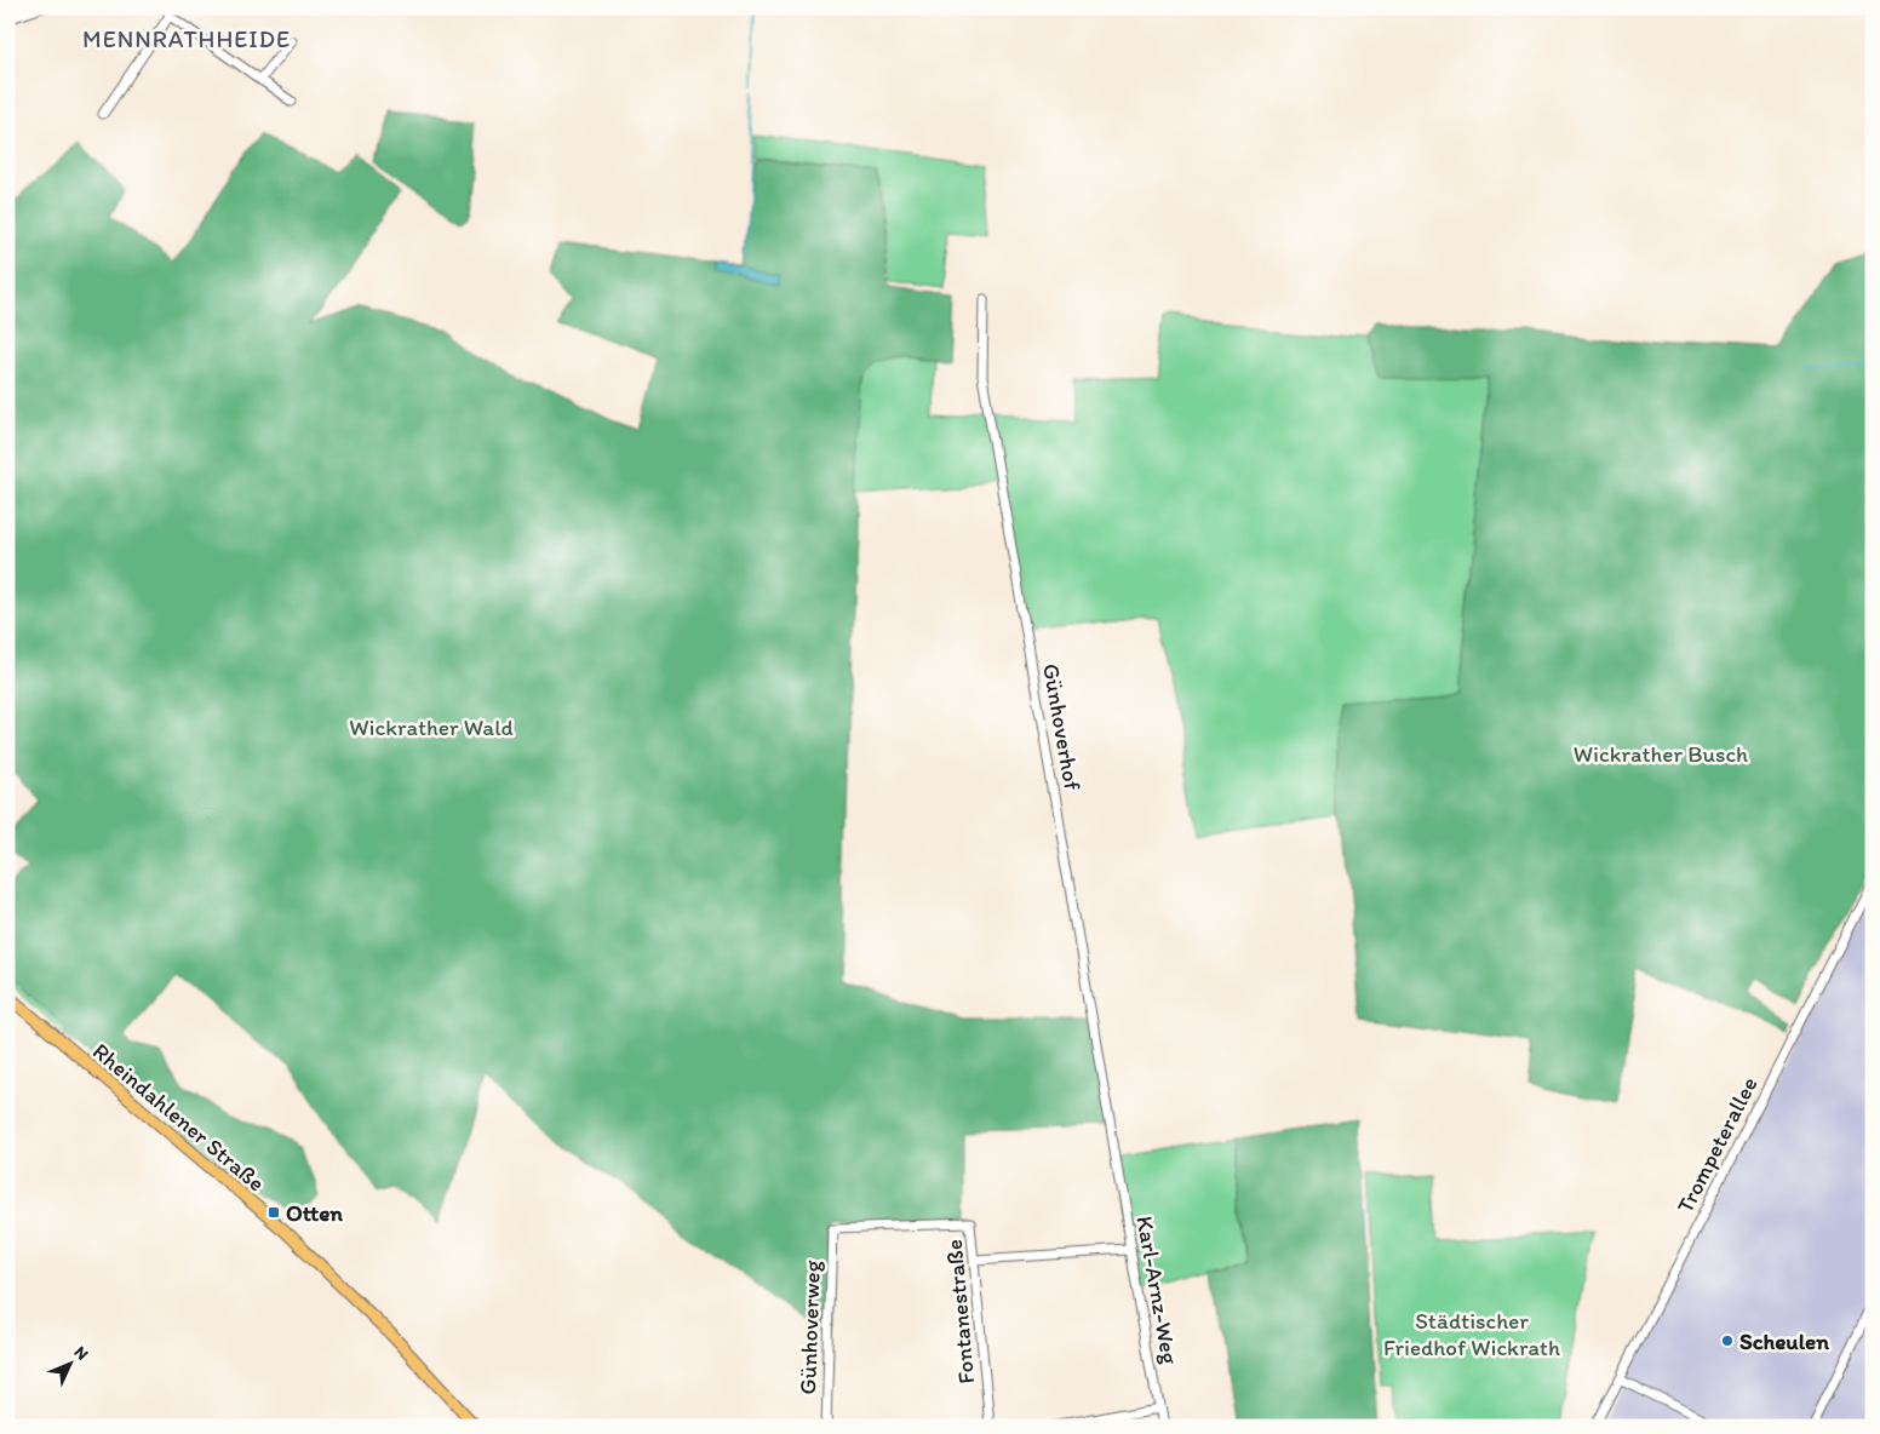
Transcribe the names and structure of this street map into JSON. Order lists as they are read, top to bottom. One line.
{"streets":{"main road":["Rheindahlener Straße"],"street":["Günhoverhof","Trompeterallee","Karl-Arnz-Weg","Fontanestraße","Günhoverweg"]},"crossings":[["Günhoverhof","Karl-Arnz-Weg"],["Fontanestraße","Günhoverweg"]],"districts":["MENNRATHHEIDE"],"parks":["Wickrather Wald","Wickrather Busch","Städtischer Friedhof Wickrath"],"places":{"transit":["Otten"],"other":["Scheulen"]},"north":"top right"}
